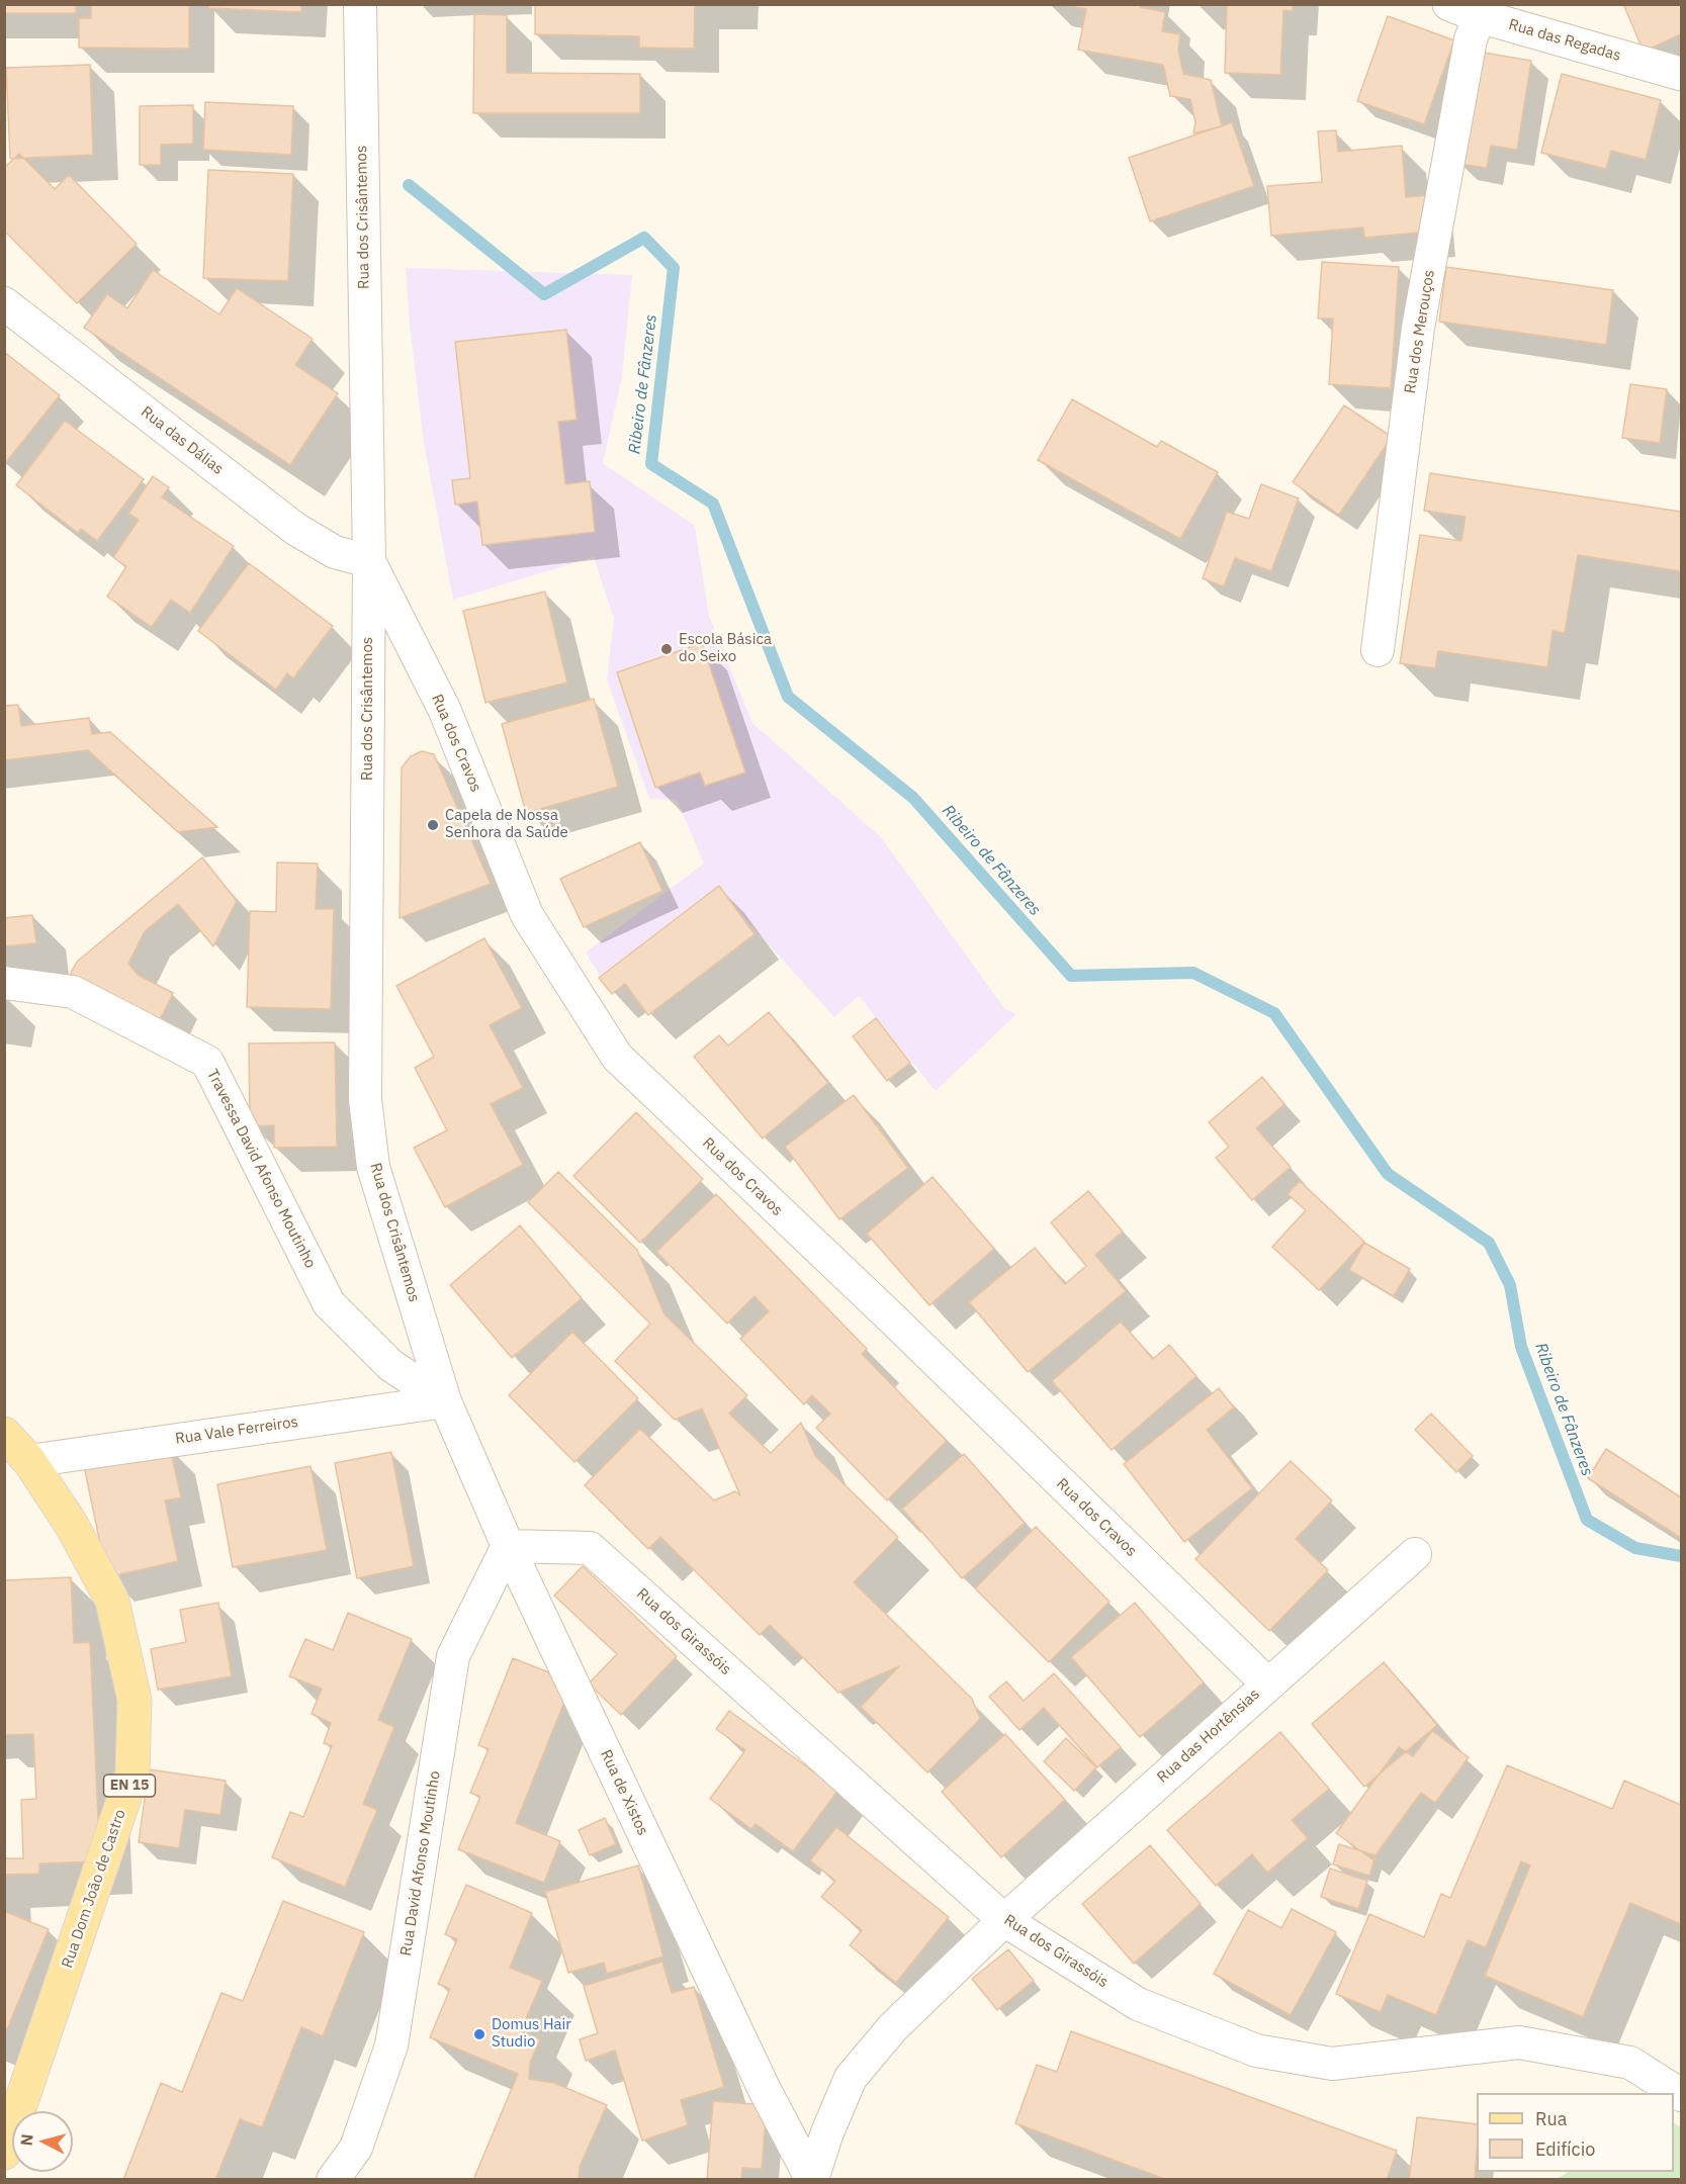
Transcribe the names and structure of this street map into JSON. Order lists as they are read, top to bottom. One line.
{"streets":{"main road":["EN 15","Rua Dom João de Castro"],"street":["Rua das Regadas","Rua dos Crisântemos","Rua dos Merouços","Rua das Dálias","Rua dos Cravos","Travessa David Afonso Moutinho","Rua Vale Ferreiros","Rua dos Girassóis","Rua das Hortênsias","Rua de Xistos","Rua David Afonso Moutinho"]},"crossings":[["Rua das Regadas","Rua dos Merouços"],["Rua dos Crisântemos","Rua das Dálias"],["Rua dos Crisântemos","Rua dos Cravos"],["Rua dos Crisântemos","Travessa David Afonso Moutinho"],["Rua dos Crisântemos","Rua Vale Ferreiros"],["Rua dos Crisântemos","Rua de Xistos"],["Rua das Dálias","Rua dos Cravos"],["Rua dos Cravos","Rua das Hortênsias"],["Travessa David Afonso Moutinho","Rua Vale Ferreiros"],["Travessa David Afonso Moutinho","Rua de Xistos"],["Rua Vale Ferreiros","Rua de Xistos"],["Rua Vale Ferreiros","Rua Dom João de Castro"],["Rua dos Girassóis","Rua das Hortênsias"],["Rua dos Girassóis","Rua de Xistos"],["Rua dos Girassóis","Rua David Afonso Moutinho"],["Rua das Hortênsias","Rua de Xistos"],["Rua de Xistos","Rua David Afonso Moutinho"]],"water":["Ribeiro de Fânzeres"],"places":["Escola Básica do Seixo","Capela de Nossa Senhora da Saúde","Domus Hair Studio"],"legend":["Rua","Edifício"],"north":"left"}
